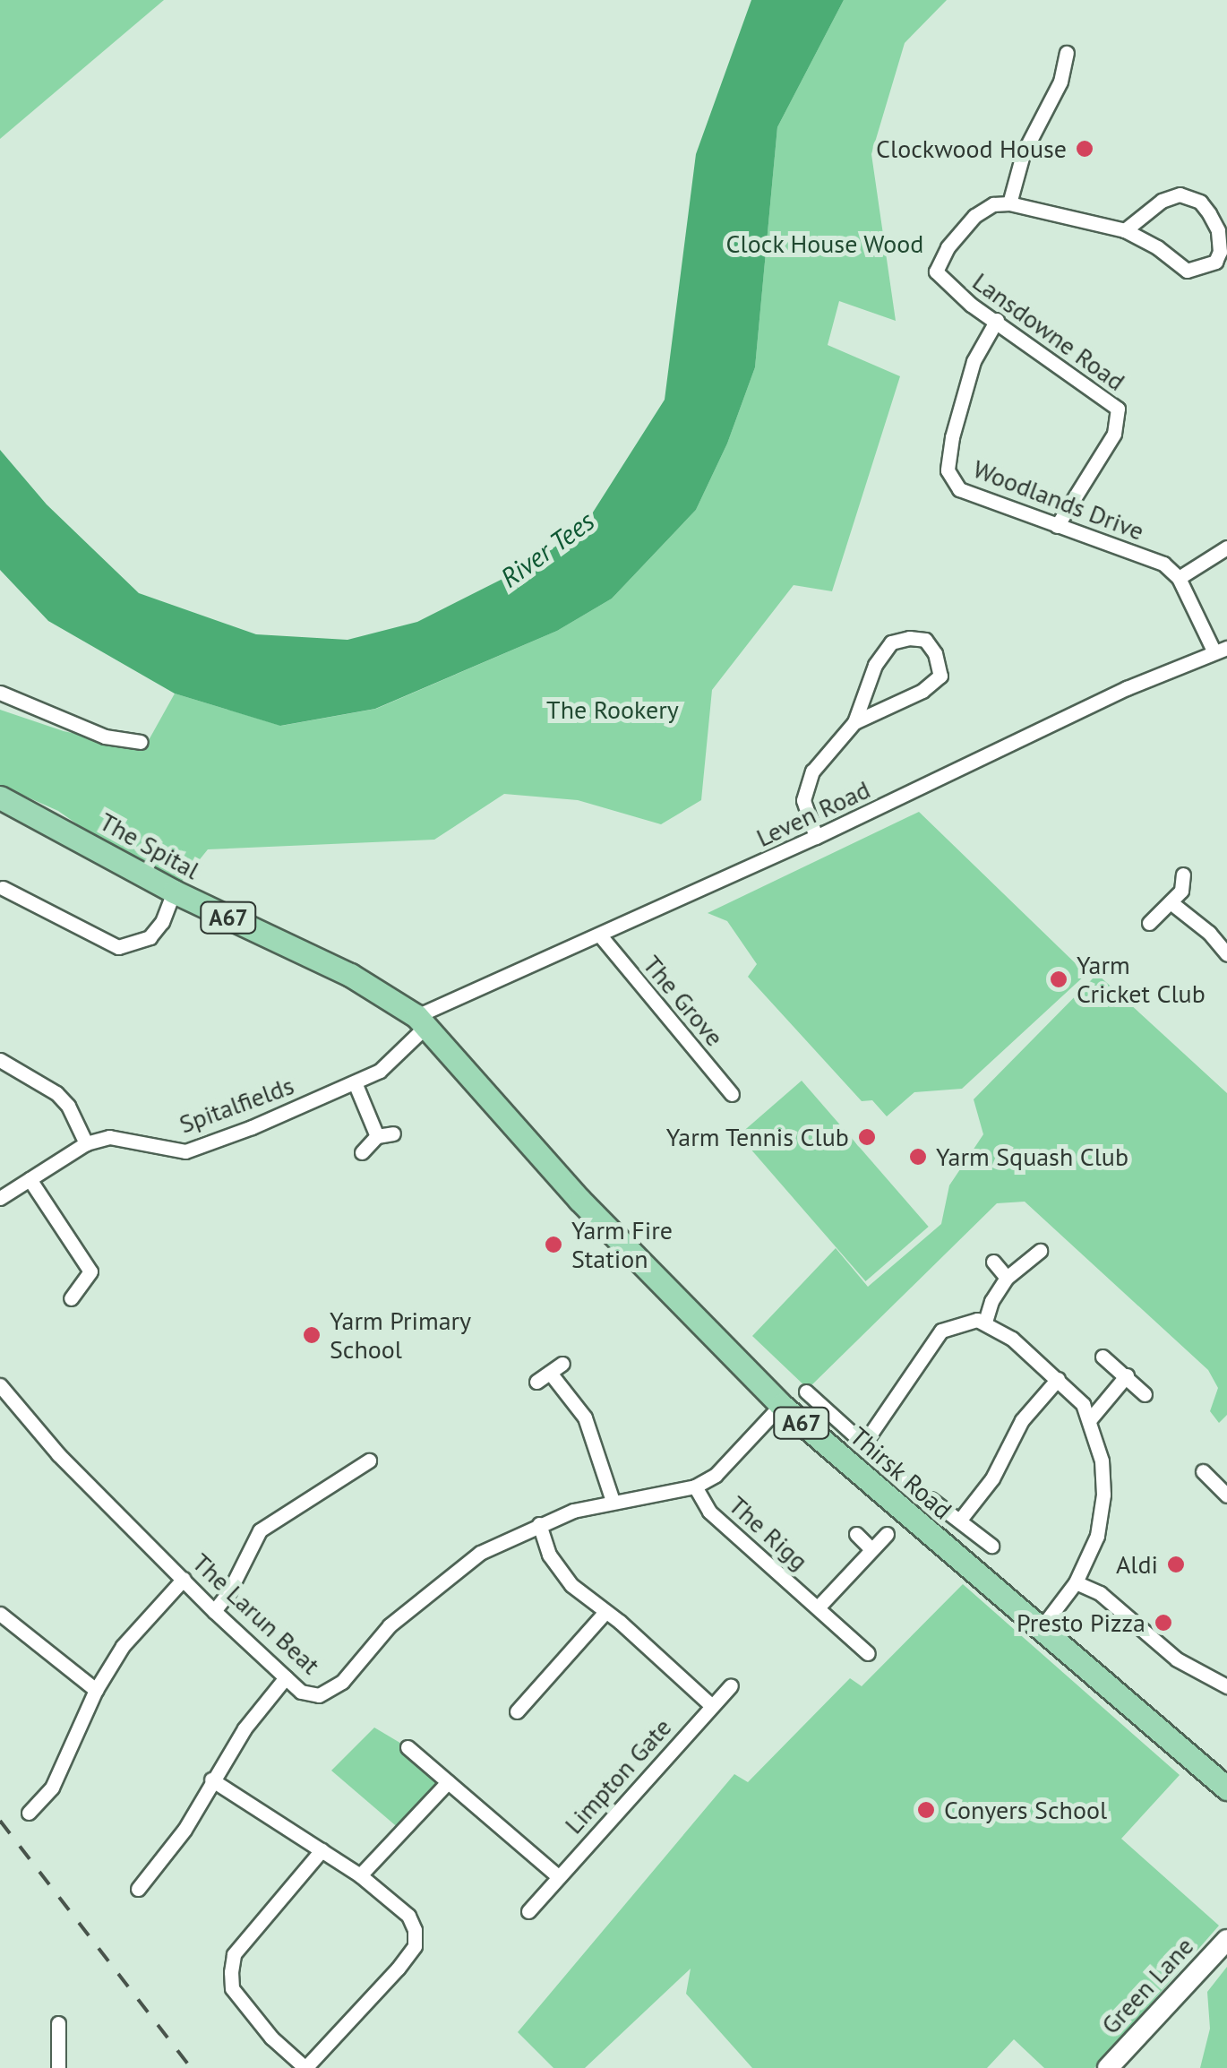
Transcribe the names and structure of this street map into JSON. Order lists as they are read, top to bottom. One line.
{"streets":{"main road":["The Spital","A67","Thirsk Road","Green Lane"],"street":["Lansdowne Road","Woodlands Drive","Leven Road","The Grove","Spitalfields","The Rigg","The Larun Beat","Limpton Gate"]},"crossings":[["Lansdowne Road","Woodlands Drive"],["Leven Road","The Spital"],["Leven Road","The Grove"],["Leven Road","Spitalfields"],["Leven Road","Thirsk Road"],["The Spital","Spitalfields"],["The Spital","Thirsk Road"],["Spitalfields","Thirsk Road"],["Thirsk Road","The Larun Beat"],["The Rigg","The Larun Beat"]],"water":["River Tees"],"parks":["Clock House Wood","The Rookery"],"places":["Clockwood House","Yarm Cricket Club","Yarm Tennis Club","Yarm Squash Club","Yarm Fire Station","Yarm Primary School","Aldi","Presto Pizza","Conyers School"]}
